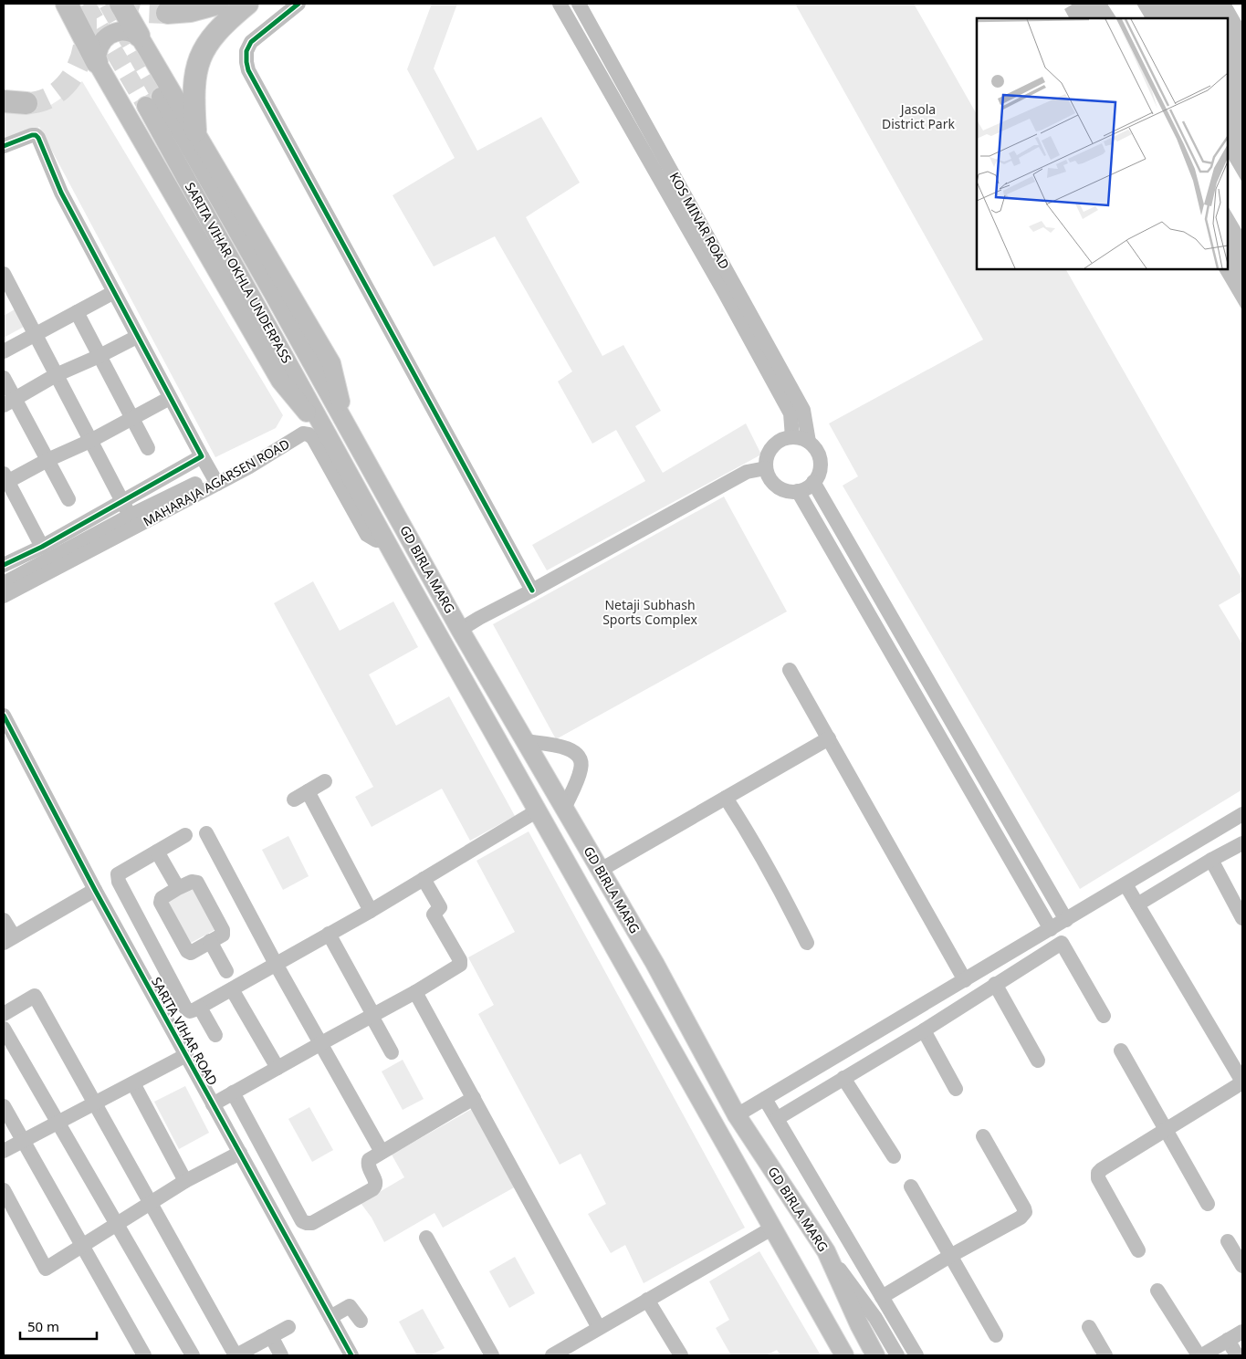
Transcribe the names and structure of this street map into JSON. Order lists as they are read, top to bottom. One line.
{"streets":{"main road":["SARITA VIHAR OKHLA UNDERPASS","GD BIRLA MARG"],"street":["KOS MINAR ROAD","MAHARAJA AGARSEN ROAD","SARITA VIHAR ROAD"]},"crossings":[["SARITA VIHAR OKHLA UNDERPASS","GD BIRLA MARG"],["MAHARAJA AGARSEN ROAD","GD BIRLA MARG"]],"parks":["Jasola District Park","Netaji Subhash Sports Complex"],"scale_bar":"50 m"}
